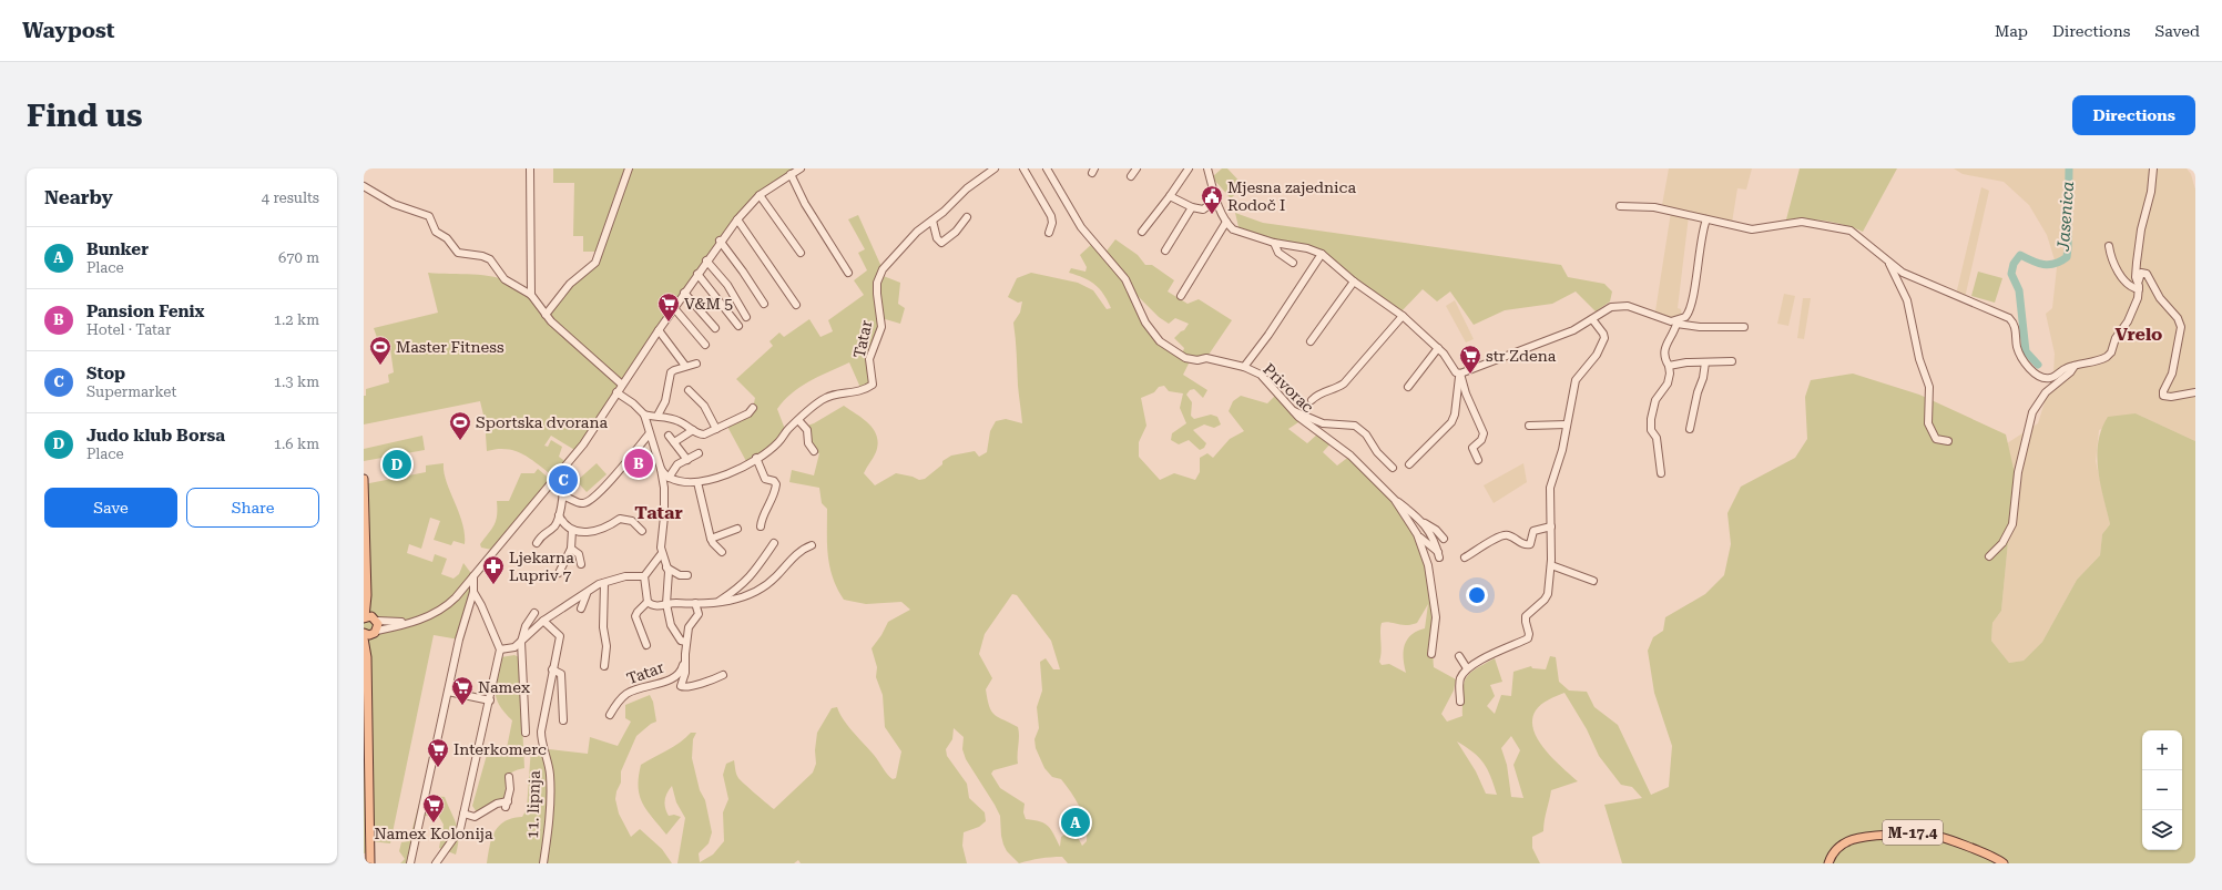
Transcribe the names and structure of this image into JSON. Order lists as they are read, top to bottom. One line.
{"streets":{"main road":["M-17.4"],"street":["Tatar","Privorac","11. lipnja"]},"districts":["Vrelo","Tatar"],"water":["Jasenica"],"places":{"public building":["Mjesna zajednica Rodoč I"],"supermarket":["V&M 5","str Zdena","Namex","Interkomerc","Namex Kolonija"],"sports":["Master Fitness","Sportska dvorana"],"pharmacy":["Ljekarna Lupriv 7"]},"page":{"header":"Waypost","nav":["Map","Directions","Saved"],"buttons":["Directions",["Save","Share"]],"title":"Find us","heading":["Nearby","4 results"],"list":[{"mark":"A","name":"Bunker","note":"Place","value":"670 m"},{"mark":"B","name":"Pansion Fenix","note":"Hotel · Tatar","value":"1.2 km"},{"mark":"C","name":"Stop","note":"Supermarket","value":"1.3 km"},{"mark":"D","name":"Judo klub Borsa","note":"Place","value":"1.6 km"}],"pins":["B","D","C","A"],"map_buttons":["+","−"]}}
